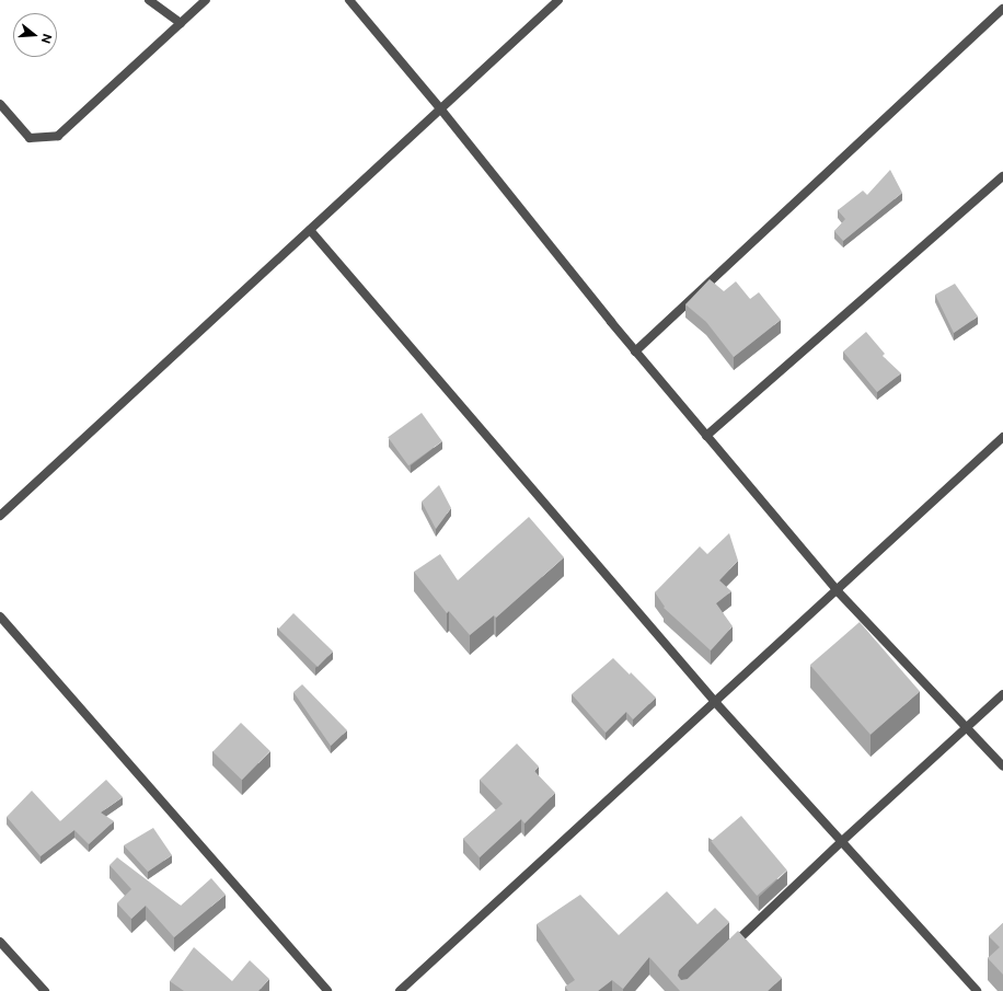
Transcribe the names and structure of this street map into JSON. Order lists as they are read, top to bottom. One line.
{"north":"right"}
